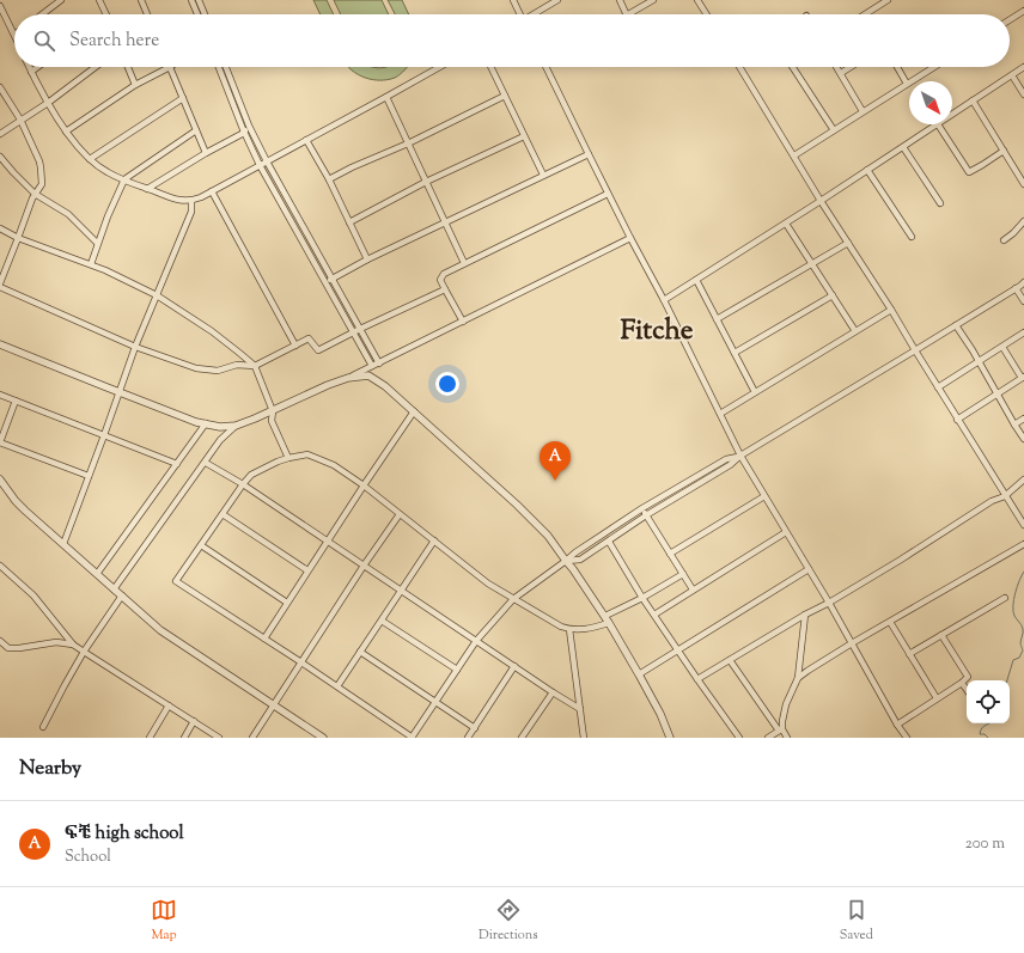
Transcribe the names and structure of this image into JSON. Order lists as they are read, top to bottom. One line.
{"districts":["Fitche"],"north":"bottom right","page":{"search":"Search here","pins":"A","heading":"Nearby","list":[{"mark":"A","name":"ፍቼ high school","note":"School","value":"200 m"}],"nav":["Map","Directions","Saved"]}}
